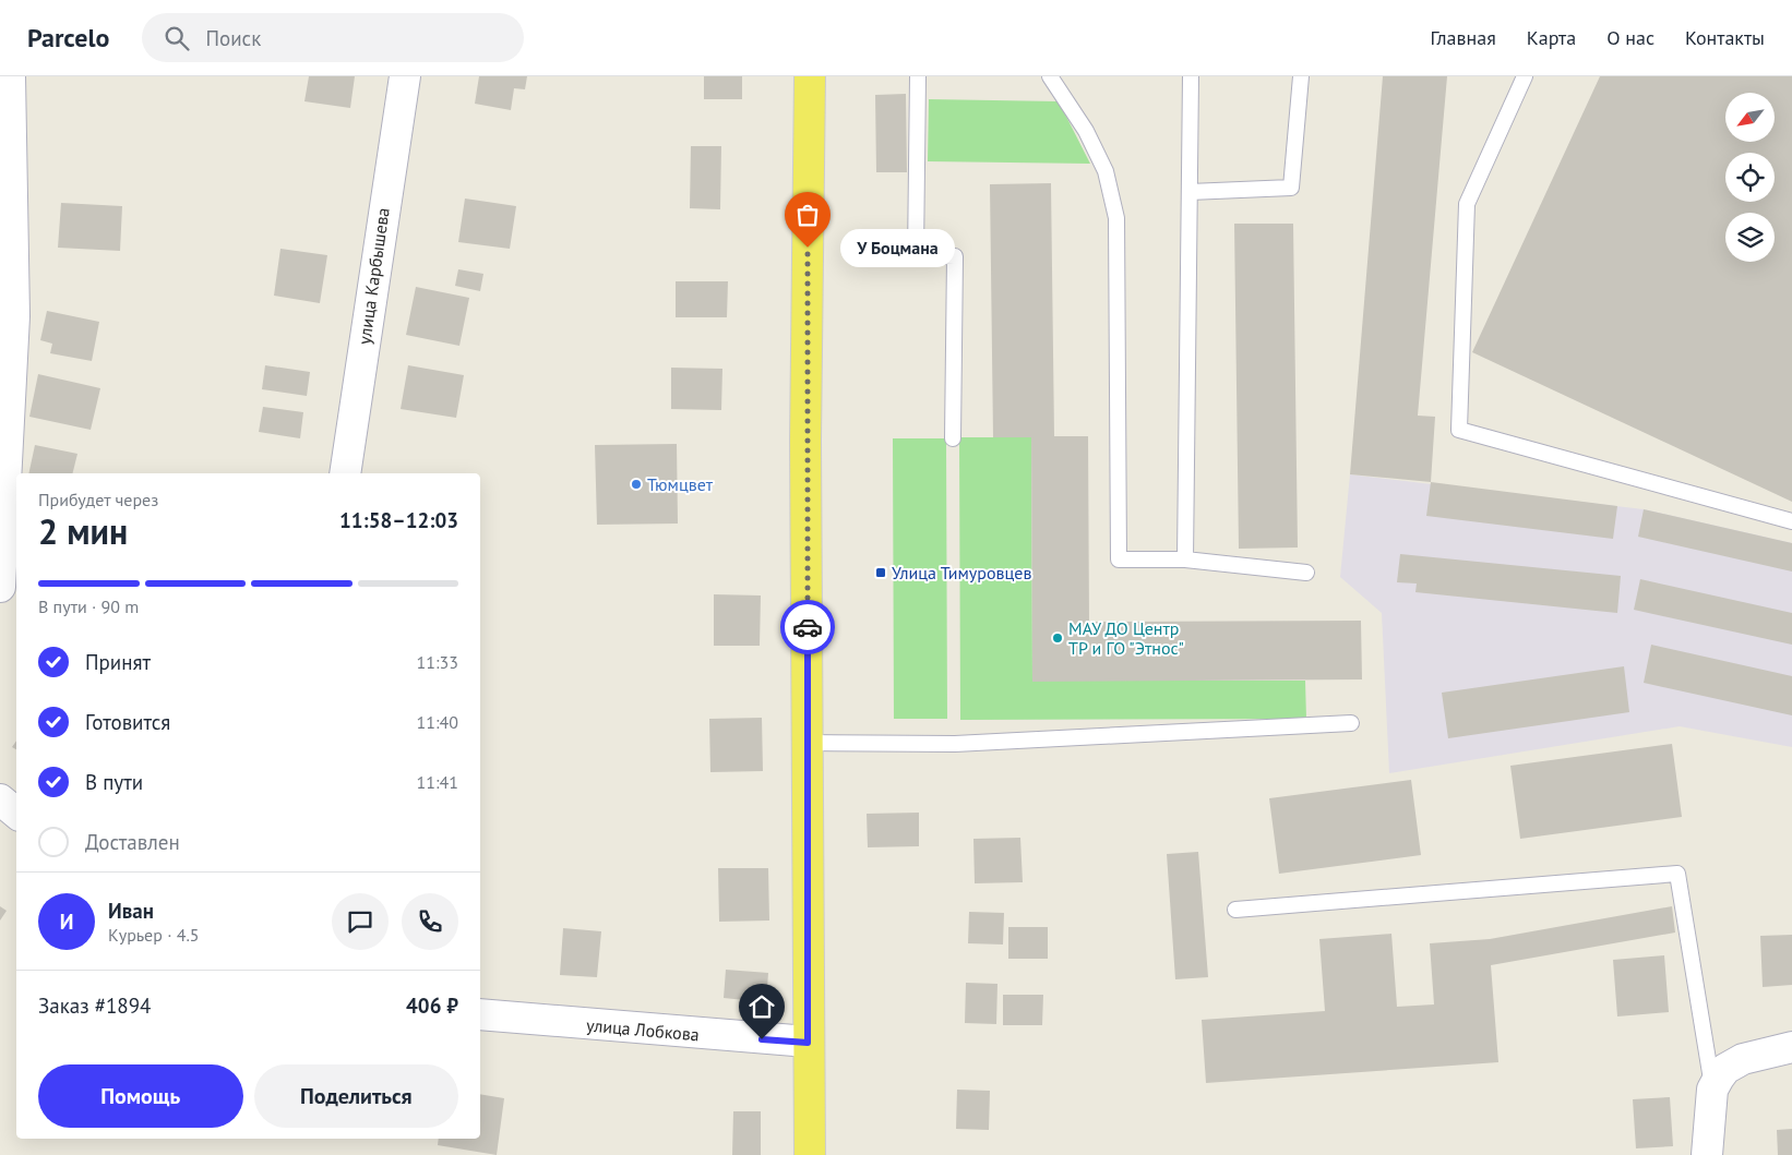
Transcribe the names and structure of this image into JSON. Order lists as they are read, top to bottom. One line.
{"streets":{"street":["улица Карбышева","улица Лобкова"]},"places":{"other":["У Боцмана","Тюмцвет","МАУ ДО Центр ТР и ГО \"Этнос\""],"transit":["Улица Тимуровцев"]},"north":"bottom left","page":{"header":"Parcelo","search":"Поиск","nav":["Главная","Карта","О нас","Контакты"],"bubble":"У Боцмана","heading":["2 мин","Прибудет через","11:58–12:03"],"panel":["Иван","Курьер · 4.5","Заказ #1894","406 ₽"],"bar":"В пути · 90 m","list":[["Принят","11:33"],["Готовится","11:40"],["В пути","11:41"],"Доставлен"],"round":"И","buttons":["Помощь","Поделиться"]}}
